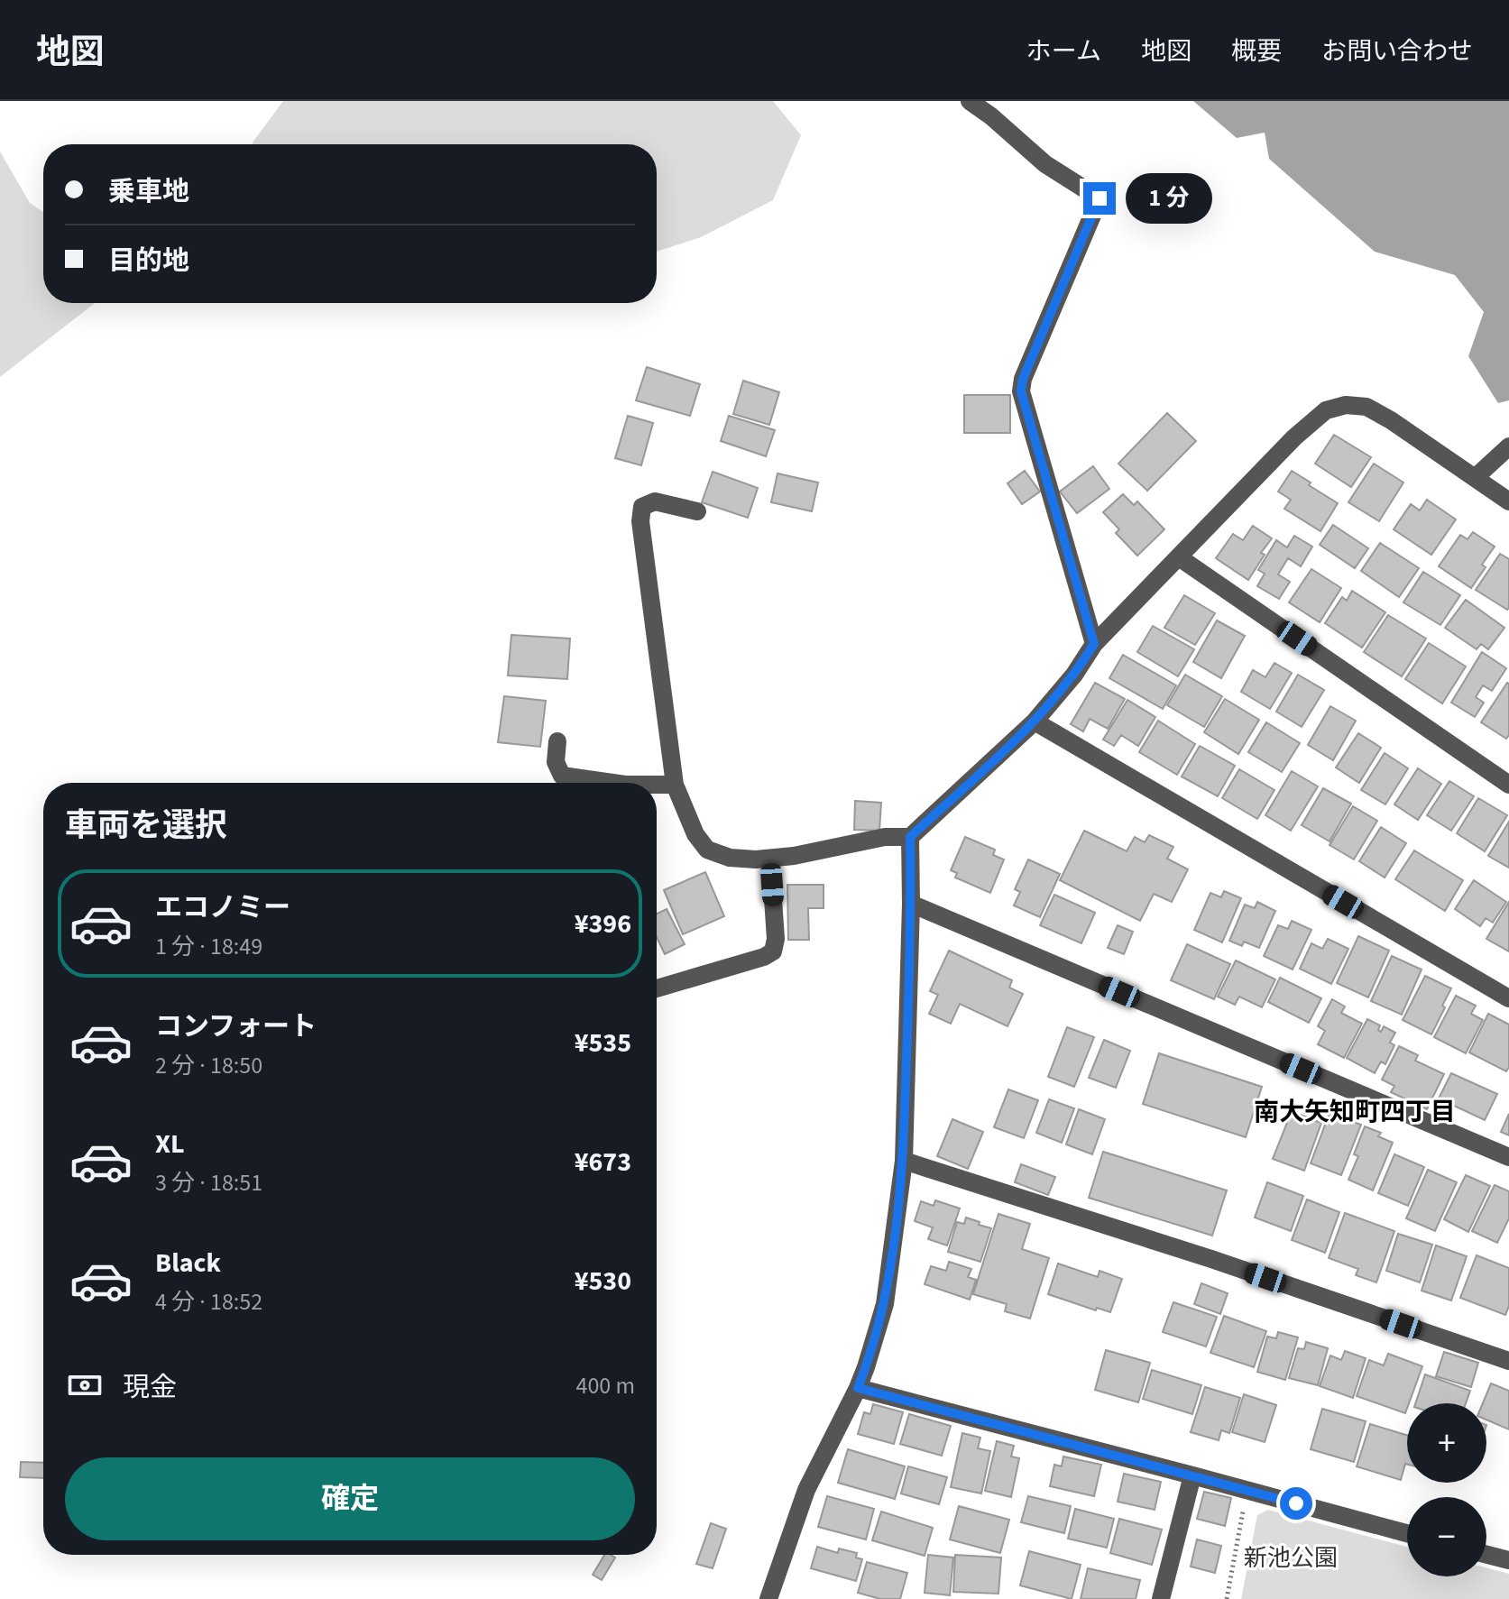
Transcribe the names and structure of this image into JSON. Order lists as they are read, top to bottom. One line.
{"districts":["南大矢知町四丁目"],"parks":["新池公園"],"page":{"header":"地図","nav":["ホーム","地図","概要","お問い合わせ"],"banner":["乗車地","目的地"],"bubble":"1 分","heading":"車両を選択","list":[{"name":"エコノミー","note":"1 分 · 18:49","value":"¥396"},{"name":"コンフォート","note":"2 分 · 18:50","value":"¥535"},{"name":"XL","note":"3 分 · 18:51","value":"¥673"},{"name":"Black","note":"4 分 · 18:52","value":"¥530"}],"pay":["現金","400 m"],"map_buttons":["+","−"],"buttons":"確定"}}
